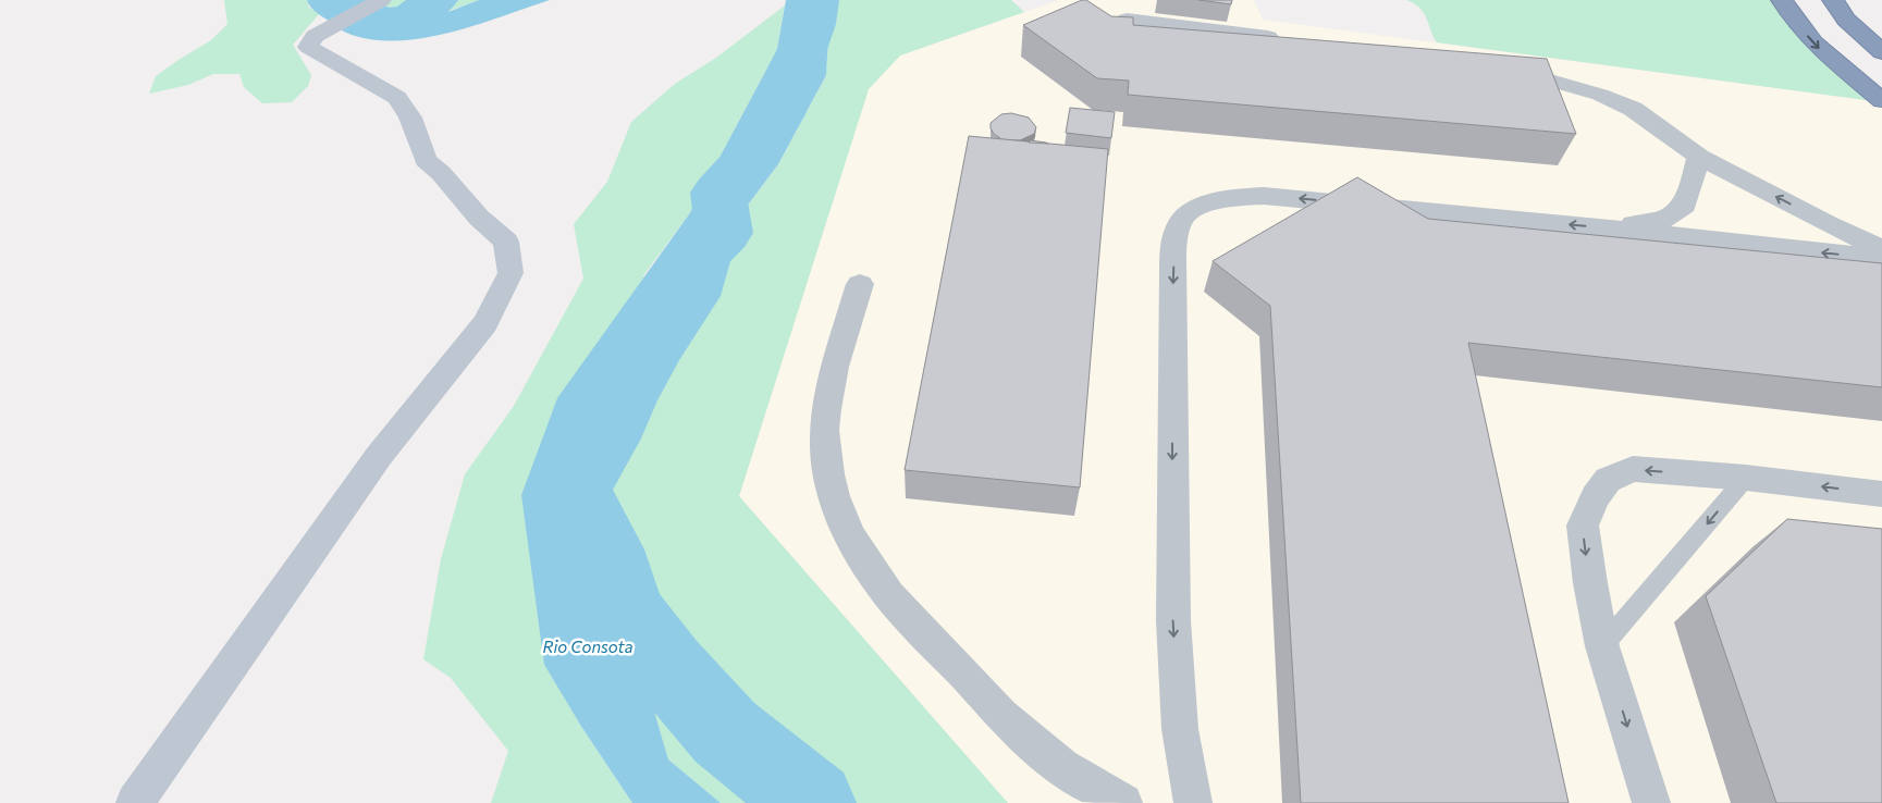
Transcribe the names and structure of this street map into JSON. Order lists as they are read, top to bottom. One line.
{"water":["Rio Consota"]}
